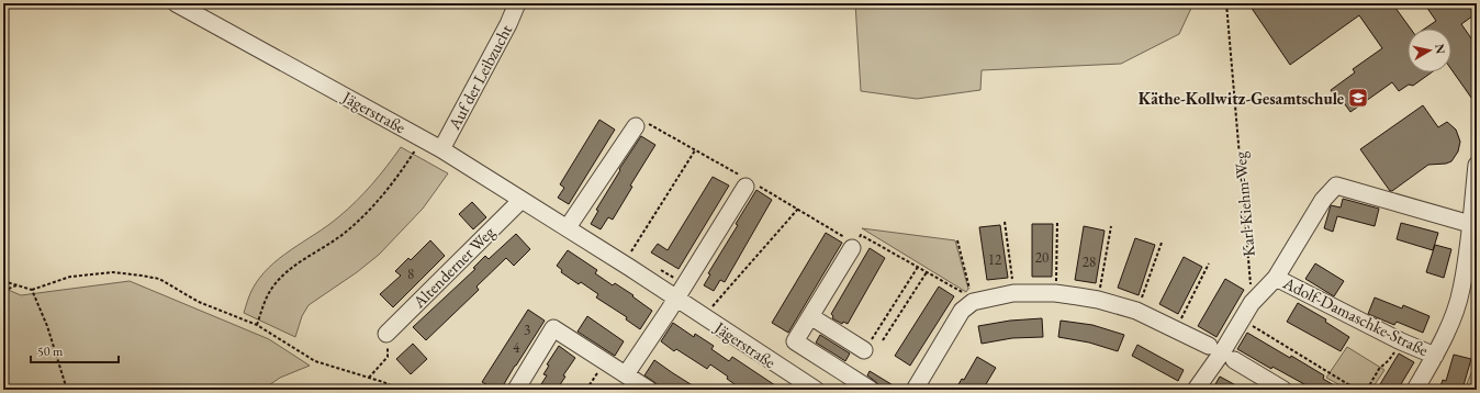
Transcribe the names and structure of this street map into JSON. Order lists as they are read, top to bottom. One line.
{"streets":{"street":["Auf der Leibzucht","Jägerstraße","Altenderner Weg","Adolf-Damaschke-Straße"],"path":["Karl-Kiehm-Weg"]},"crossings":[["Auf der Leibzucht","Jägerstraße"],["Jägerstraße","Altenderner Weg"],["Karl-Kiehm-Weg","Adolf-Damaschke-Straße"]],"places":{"school or university":["Käthe-Kollwitz-Gesamtschule"]},"house_numbers":["20","12","28","8","3","4"],"scale_bar":"50 m","north":"right"}
